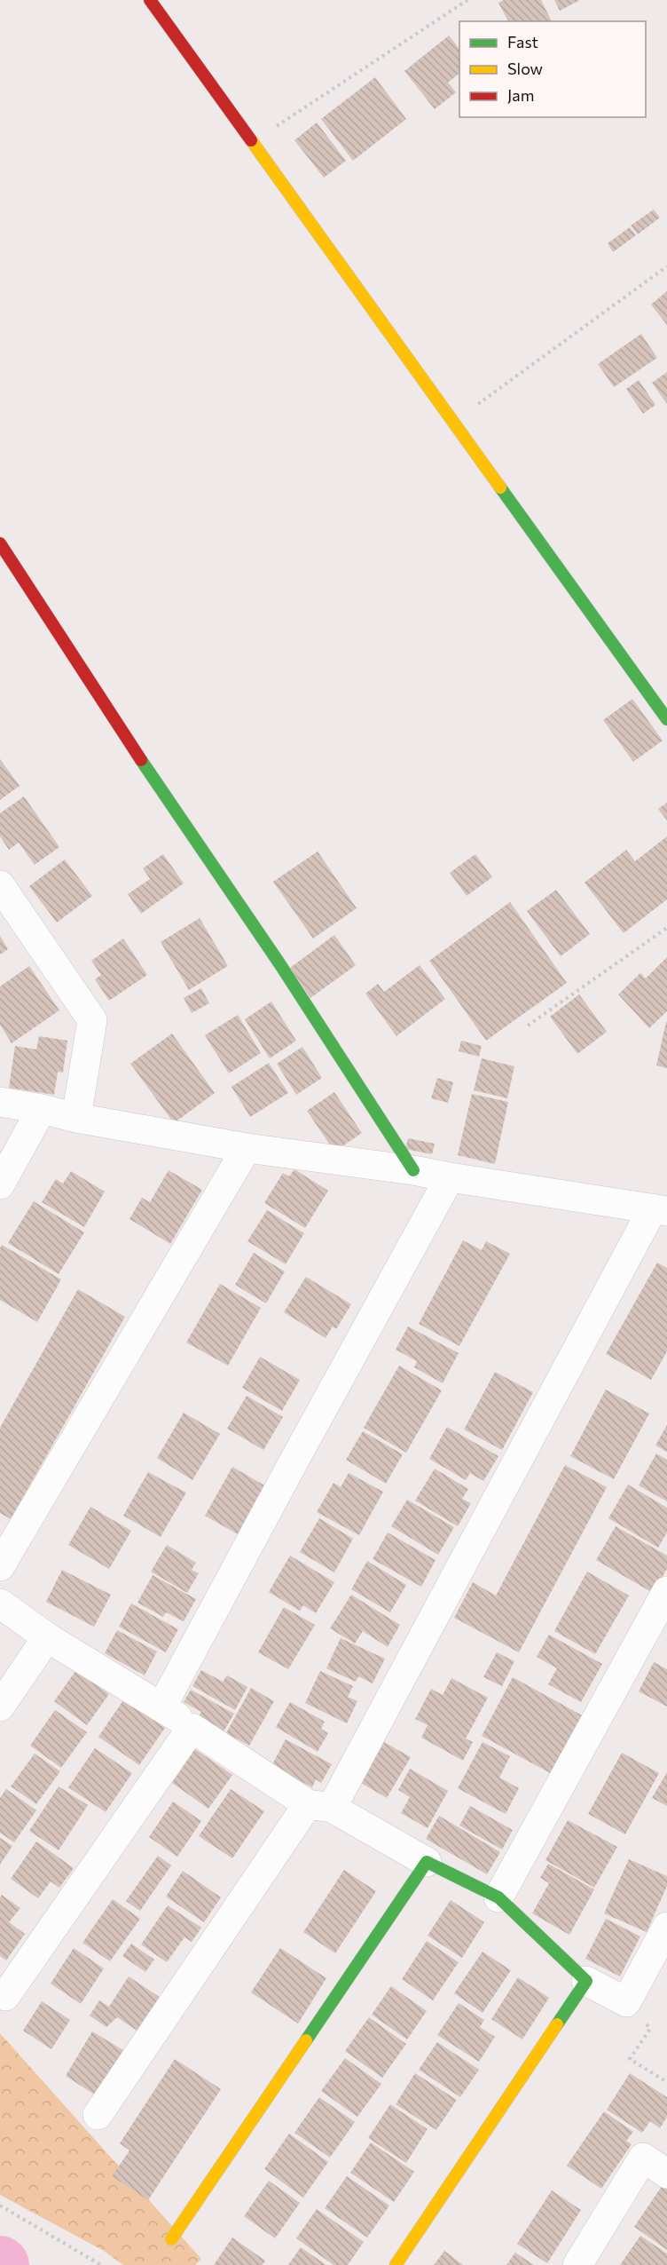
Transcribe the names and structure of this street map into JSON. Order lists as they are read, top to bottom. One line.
{"legend":["Fast","Slow","Jam"]}
